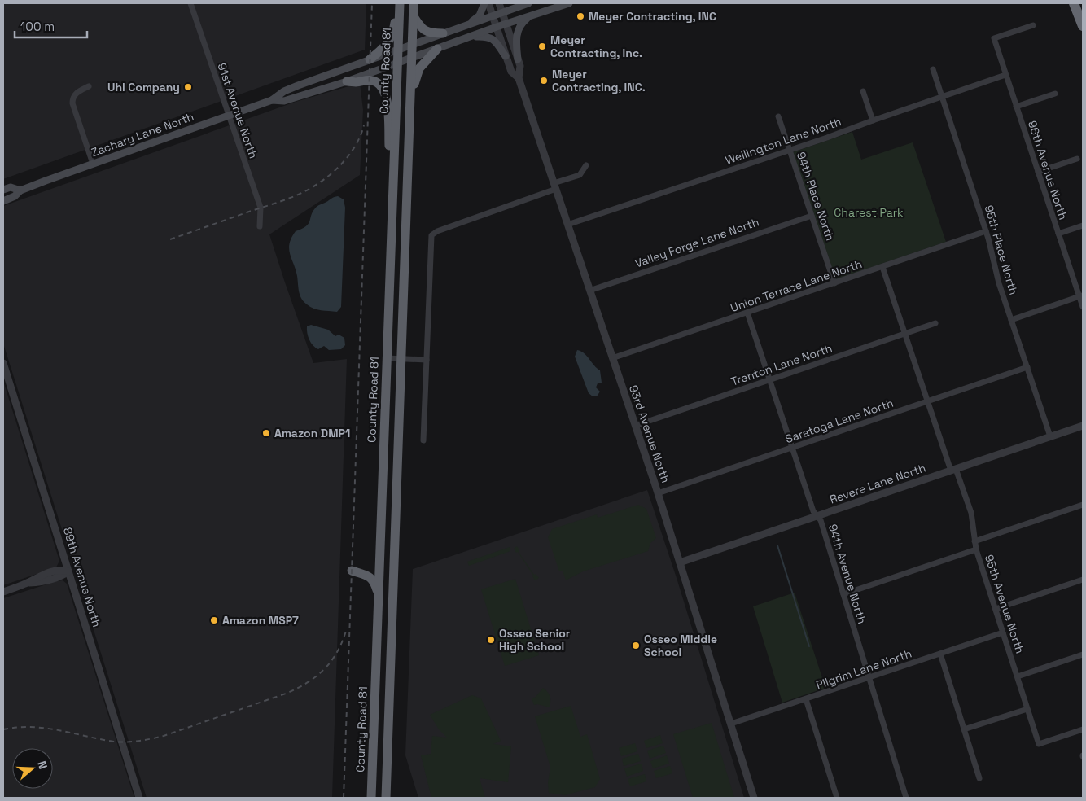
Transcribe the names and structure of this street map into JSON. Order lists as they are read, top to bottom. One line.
{"streets":{"highway":["County Road 81"],"main road":["Zachary Lane North"],"street":["91st Avenue North","Wellington Lane North","96th Avenue North","94th Place North","Valley Forge Lane North","95th Place North","Union Terrace Lane North","Trenton Lane North","Saratoga Lane North","93rd Avenue North","Revere Lane North","94th Avenue North","89th Avenue North","95th Avenue North","Pilgrim Lane North"]},"crossings":[["County Road 81","Zachary Lane North"],["91st Avenue North","Zachary Lane North"],["Zachary Lane North","93rd Avenue North"],["Wellington Lane North","96th Avenue North"],["Wellington Lane North","94th Place North"],["Wellington Lane North","95th Place North"],["Wellington Lane North","93rd Avenue North"],["94th Place North","Valley Forge Lane North"],["94th Place North","Union Terrace Lane North"],["Valley Forge Lane North","93rd Avenue North"],["95th Place North","Union Terrace Lane North"],["95th Place North","Saratoga Lane North"],["95th Place North","Revere Lane North"],["Union Terrace Lane North","93rd Avenue North"],["Union Terrace Lane North","94th Avenue North"],["Union Terrace Lane North","95th Avenue North"],["Trenton Lane North","93rd Avenue North"],["Trenton Lane North","94th Avenue North"],["Trenton Lane North","95th Avenue North"],["Saratoga Lane North","93rd Avenue North"],["Saratoga Lane North","94th Avenue North"],["Saratoga Lane North","95th Avenue North"],["93rd Avenue North","Revere Lane North"],["93rd Avenue North","Pilgrim Lane North"],["Revere Lane North","94th Avenue North"],["Revere Lane North","95th Avenue North"],["94th Avenue North","Pilgrim Lane North"],["95th Avenue North","Pilgrim Lane North"]],"parks":["Charest Park"],"places":["Meyer Contracting, INC","Meyer Contracting, Inc.","Meyer Contracting, INC.","Uhl Company","Amazon DMP1","Amazon MSP7","Osseo Senior High School","Osseo Middle School"],"scale_bar":"100 m","north":"right"}
